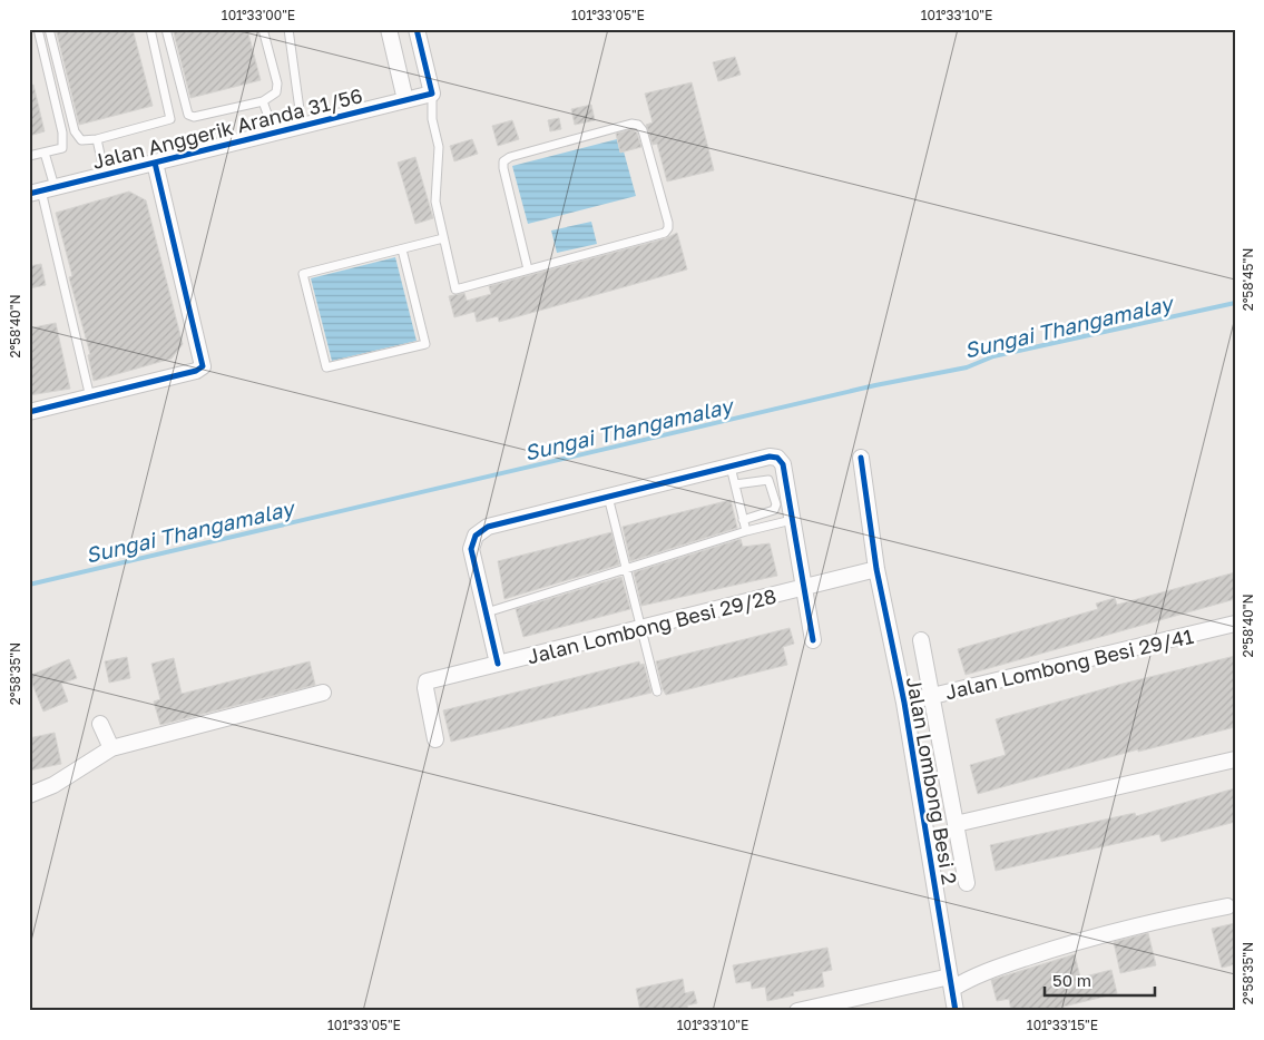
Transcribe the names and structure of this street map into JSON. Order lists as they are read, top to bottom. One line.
{"streets":{"street":["Jalan Anggerik Aranda 31/56","Jalan Lombong Besi 29/28","Jalan Lombong Besi 29/41","Jalan Lombong Besi 2"]},"crossings":[["Jalan Lombong Besi 29/28","Jalan Lombong Besi 2"],["Jalan Lombong Besi 29/41","Jalan Lombong Besi 2"]],"water":["Sungai Thangamalay"],"scale_bar":"50 m","coordinates":["101°33'00\"E","101°33'05\"E","101°33'10\"E","2°58'45\"N","2°58'40\"N","2°58'35\"N","101°33'15\"E"]}
